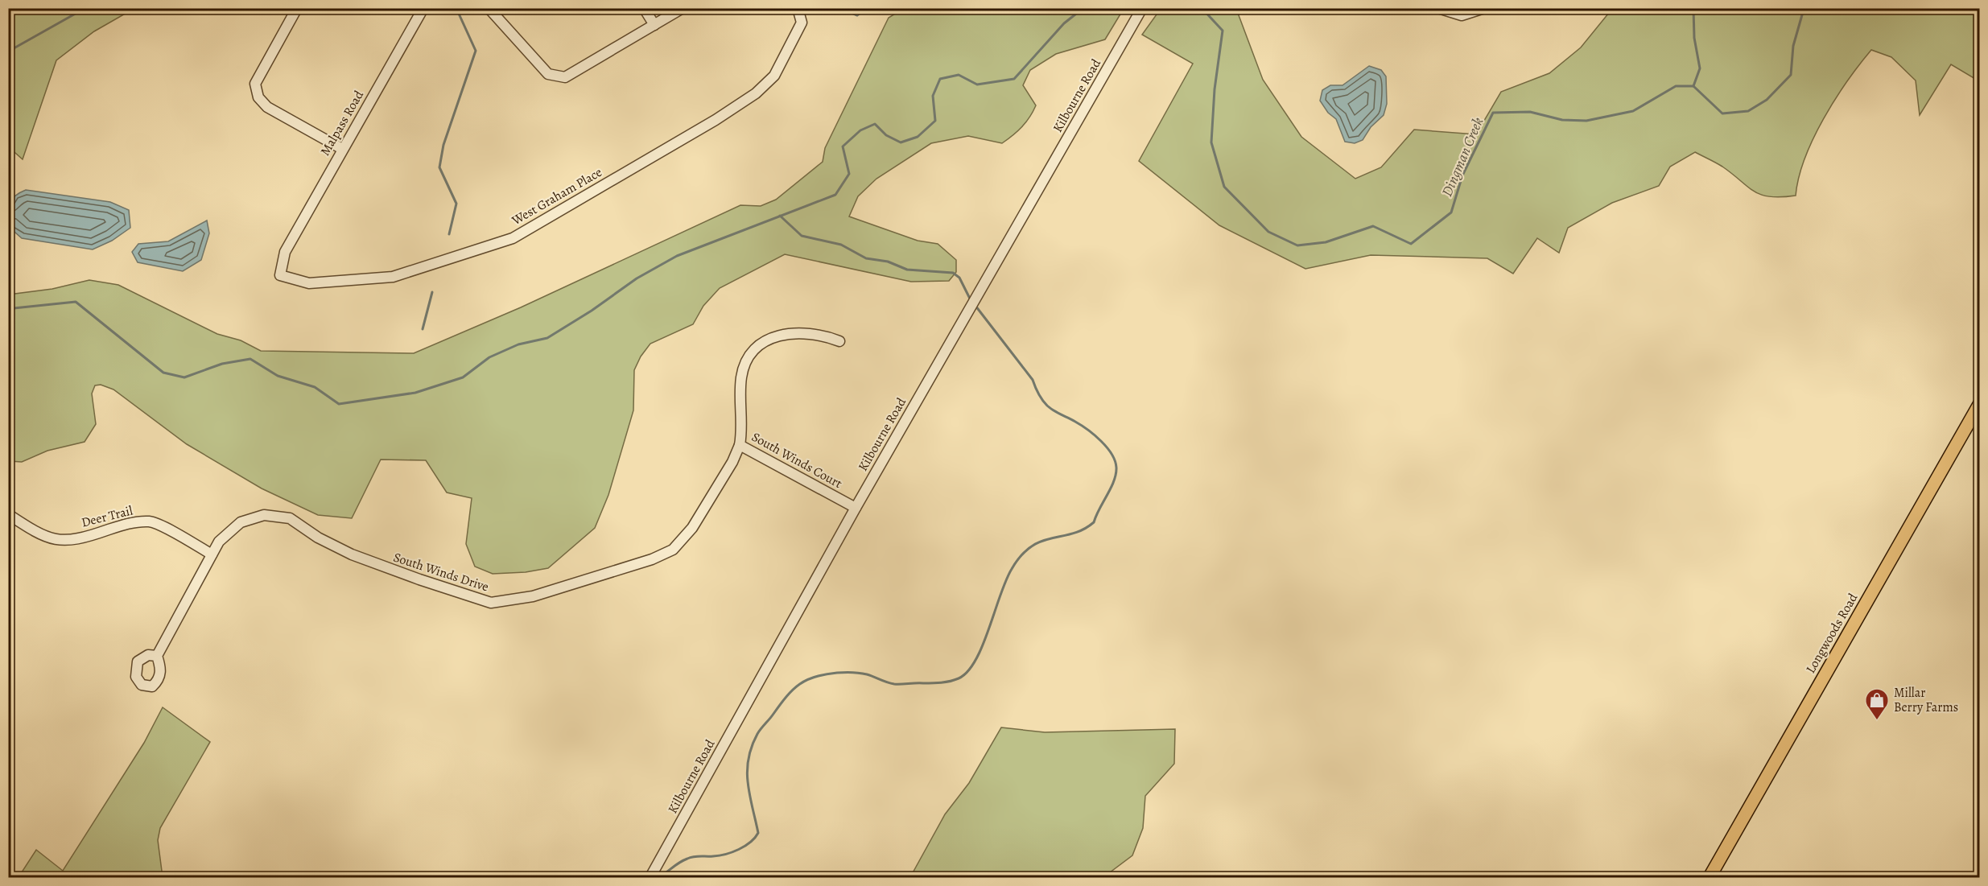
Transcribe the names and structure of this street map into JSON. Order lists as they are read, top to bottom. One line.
{"streets":{"main road":["Longwoods Road"],"street":["Kilbourne Road","Malpass Road","West Graham Place","South Winds Court","Deer Trail","South Winds Drive"]},"crossings":[["Kilbourne Road","South Winds Court"],["Malpass Road","West Graham Place"],["South Winds Court","South Winds Drive"],["Deer Trail","South Winds Drive"]],"water":["Dingman Creek"],"places":{"shop":["Millar Berry Farms"]}}
